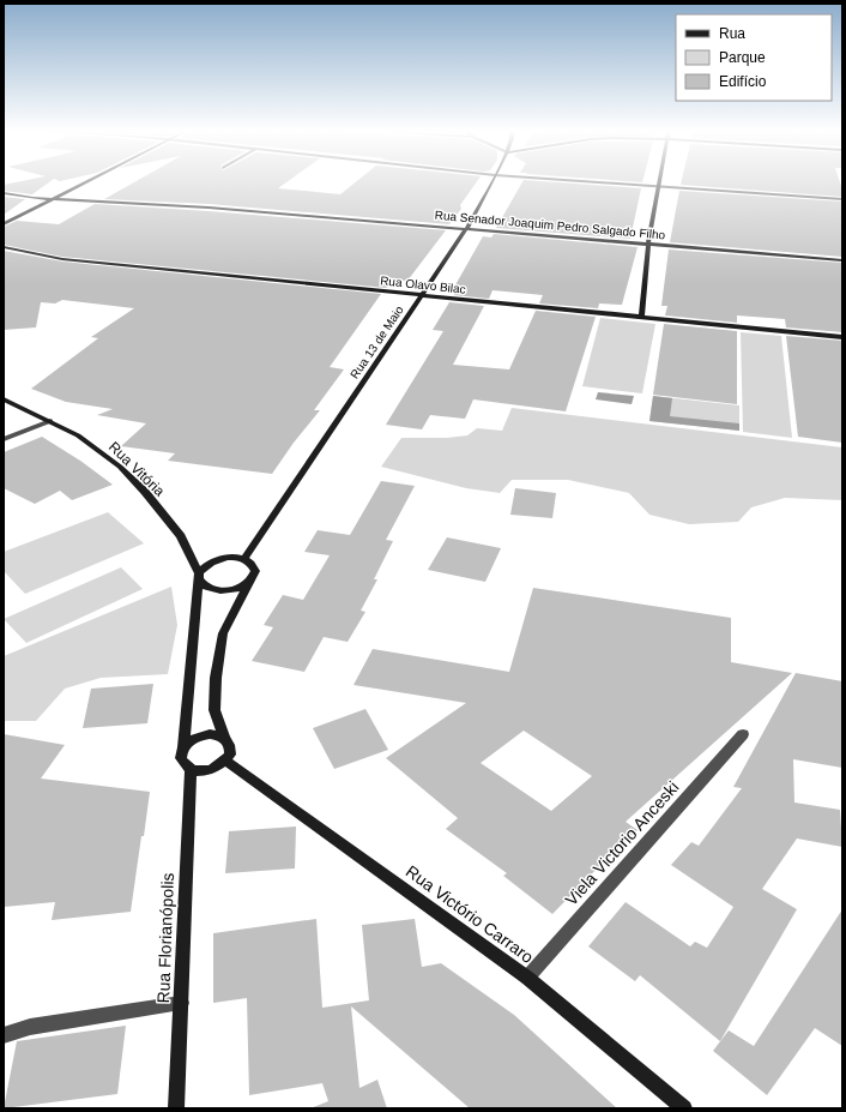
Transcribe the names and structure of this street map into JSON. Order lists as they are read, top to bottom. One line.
{"streets":{"main road":["Rua Senador Joaquim Pedro Salgado Filho","Rua Olavo Bilac","Rua 13 de Maio","Rua Vitória","Rua Victório Carraro","Rua Florianópolis"],"street":["Viela Victorio Anceski"]},"crossings":[["Rua Senador Joaquim Pedro Salgado Filho","Rua 13 de Maio"],["Rua Olavo Bilac","Rua 13 de Maio"],["Rua 13 de Maio","Rua Vitória"],["Viela Victorio Anceski","Rua Victório Carraro"],["Rua Victório Carraro","Rua Florianópolis"]],"legend":["Rua","Parque","Edifício"]}
